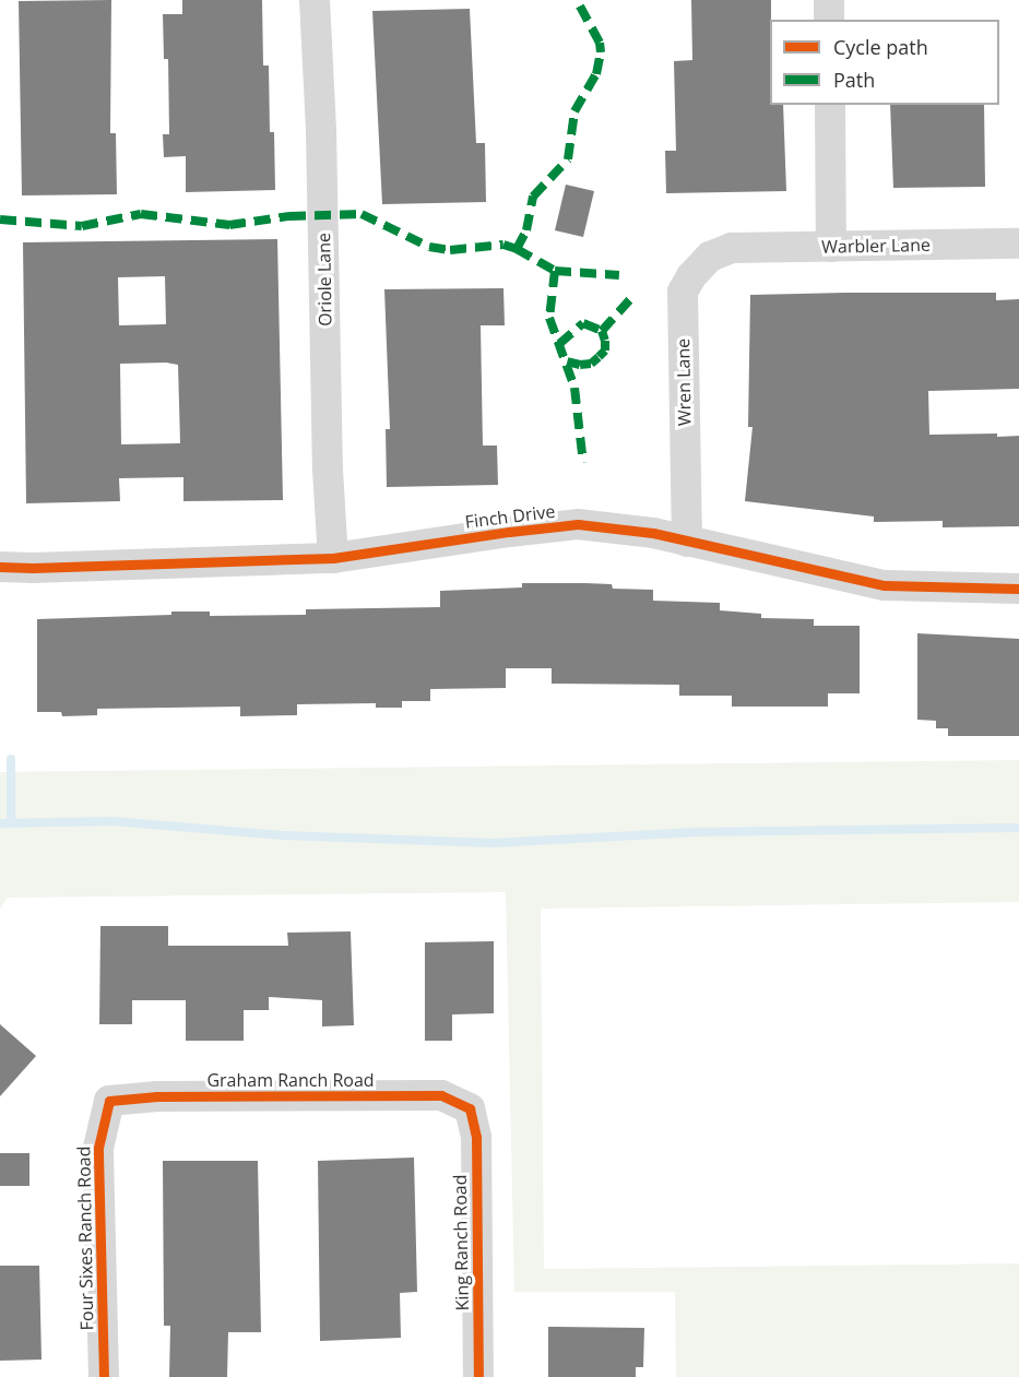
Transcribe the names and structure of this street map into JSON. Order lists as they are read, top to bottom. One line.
{"streets":{"street":["Warbler Lane","Oriole Lane","Wren Lane","Finch Drive","Graham Ranch Road","Four Sixes Ranch Road","King Ranch Road"]},"crossings":[["Warbler Lane","Wren Lane"],["Oriole Lane","Finch Drive"],["Wren Lane","Finch Drive"],["Graham Ranch Road","Four Sixes Ranch Road"],["Graham Ranch Road","King Ranch Road"]],"legend":["Cycle path","Path"]}
